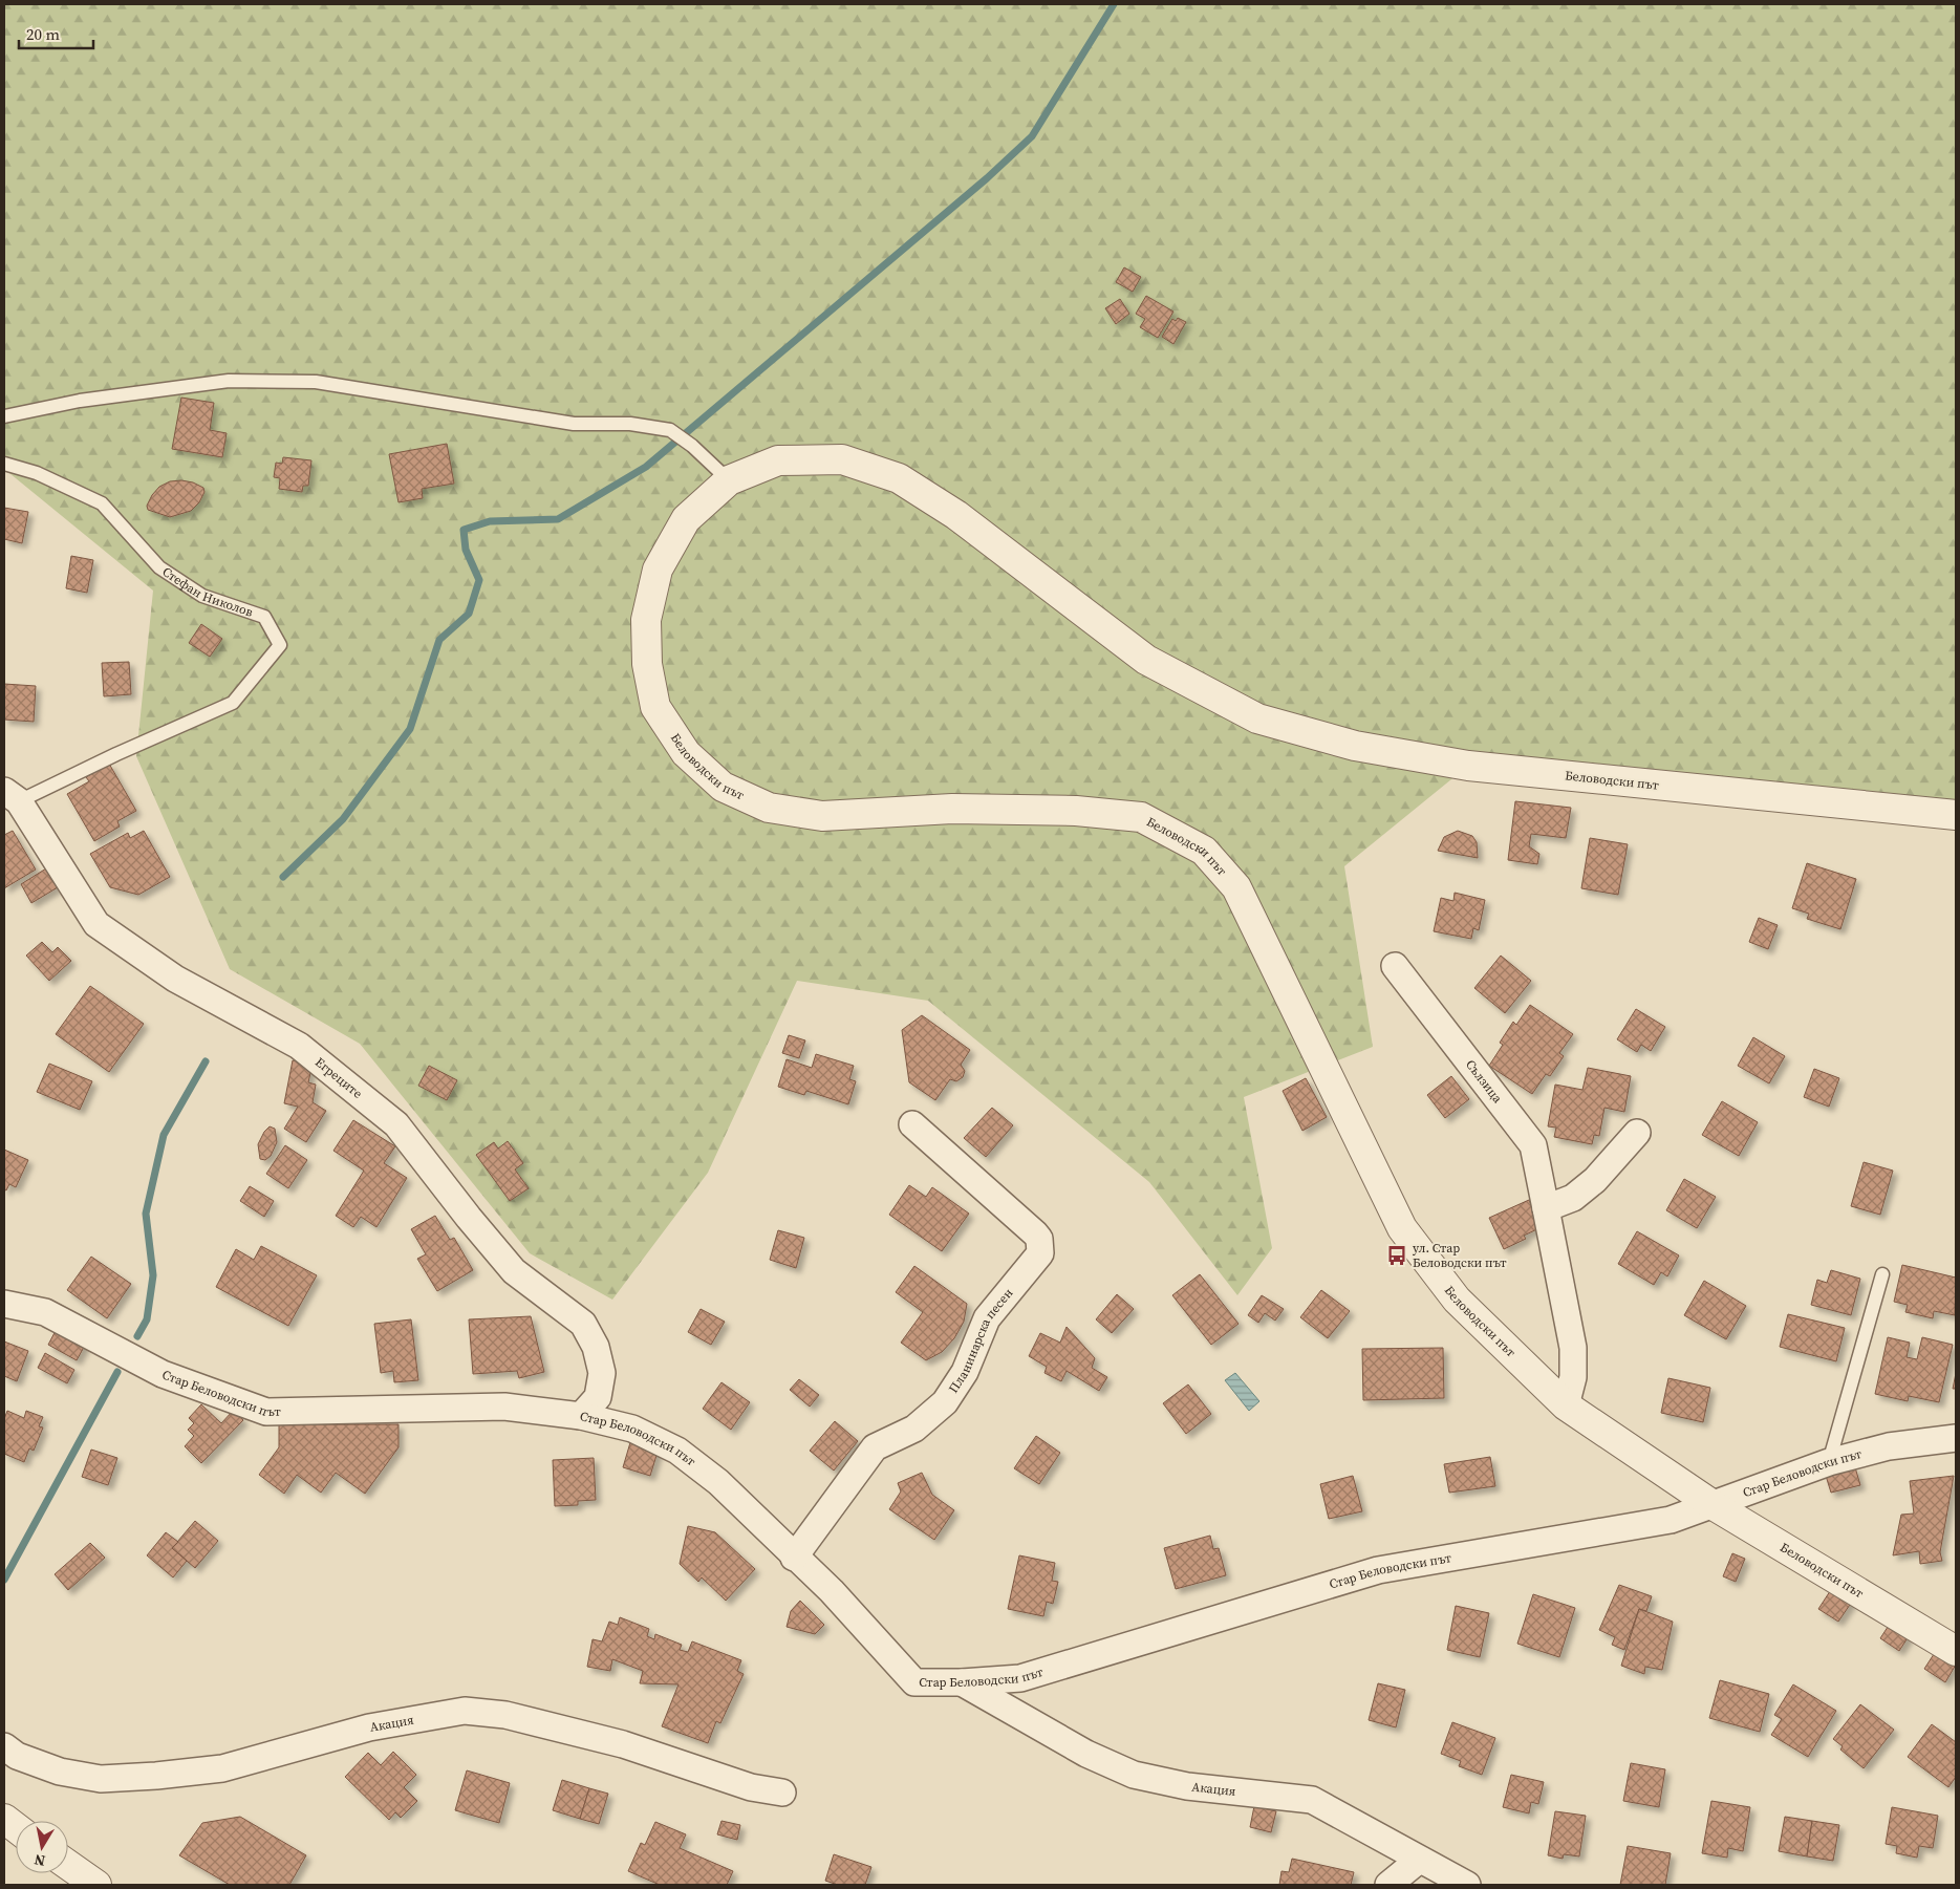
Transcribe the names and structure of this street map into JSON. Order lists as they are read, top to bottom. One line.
{"streets":{"street":["Беловодски път","Егреците","Сълзица","Планинарска песен","Стар Беловодски път","Акация"],"lane":["Стефан Николов"]},"crossings":[["Стефан Николов","Егреците"],["Беловодски път","Сълзица"],["Беловодски път","Стар Беловодски път"],["Егреците","Стар Беловодски път"],["Планинарска песен","Стар Беловодски път"],["Стар Беловодски път","Акация"]],"places":{"bus stop":["ул. Стар Беловодски път"]},"scale_bar":"20 m","north":"bottom"}
